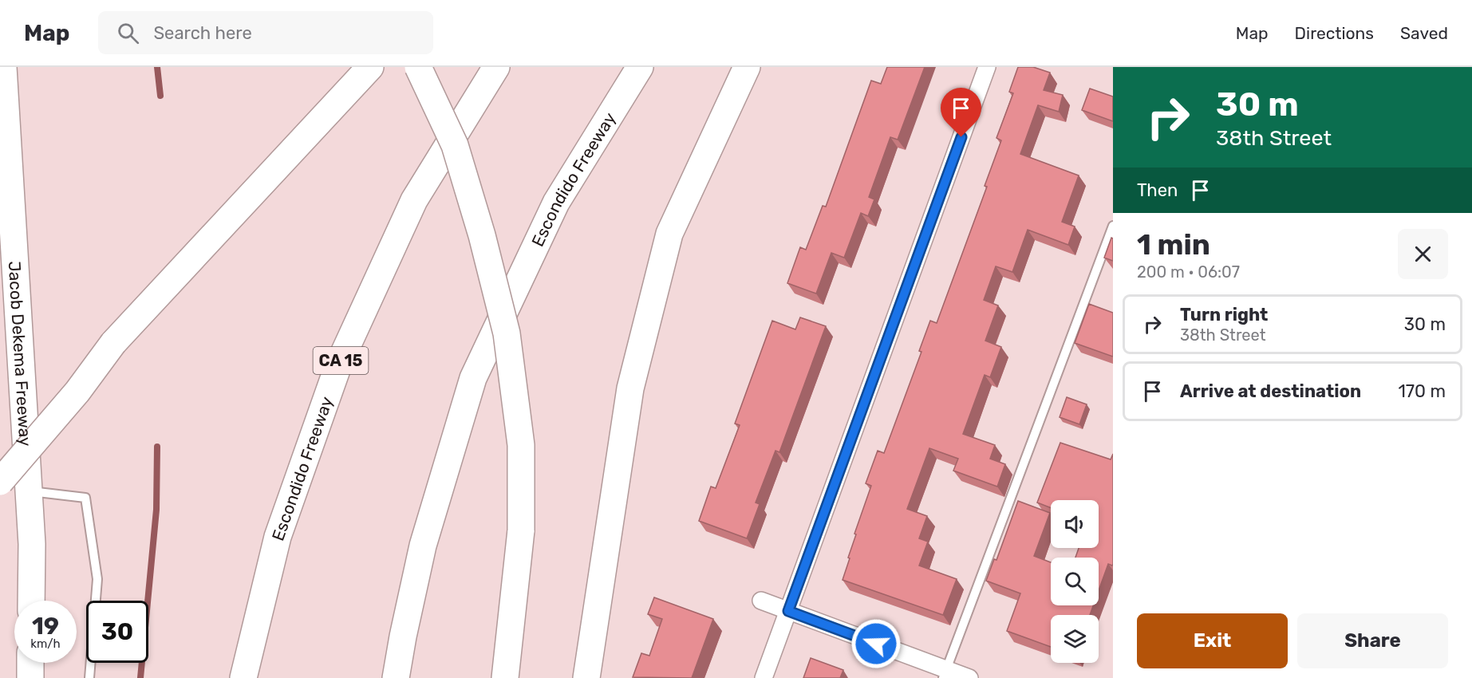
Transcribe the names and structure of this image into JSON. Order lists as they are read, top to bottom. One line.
{"streets":{"highway":["Escondido Freeway","Jacob Dekema Freeway","CA 15"]},"page":{"header":"Map","search":"Search here","nav":["Map","Directions","Saved"],"turn":["30 m","38th Street"],"then":"Then","heading":["1 min","200 m · 06:07"],"list":[{"name":"Turn right","note":"38th Street","value":"30 m"},{"name":"Arrive at destination","value":"170 m"}],"speed":"19 km/h","limit":"30","buttons":["Exit","Share"]}}
